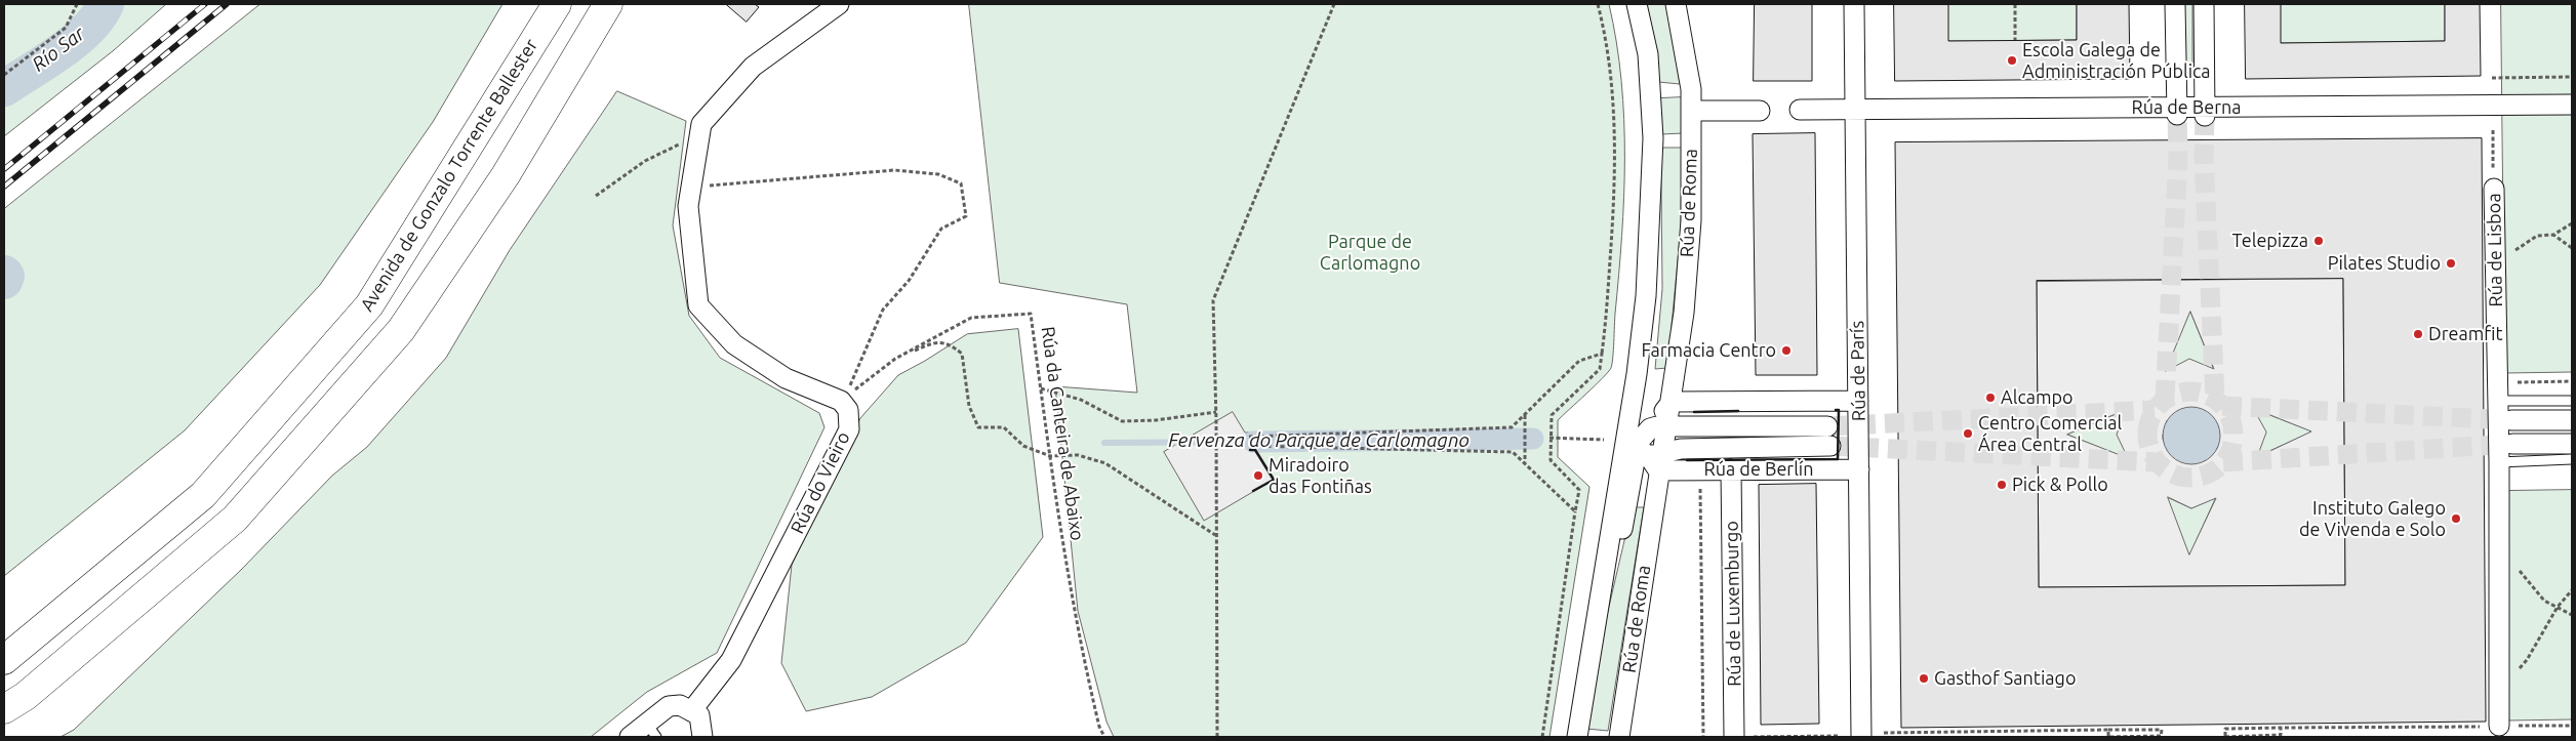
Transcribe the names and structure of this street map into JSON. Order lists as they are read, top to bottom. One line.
{"streets":{"highway":["Avenida de Gonzalo Torrente Ballester"],"street":["Rúa de Berna","Rúa de Roma","Rúa de Lisboa","Rúa de París","Rúa de Berlín","Rúa do Vieiro","Rúa de Luxemburgo"],"path":["Rúa da Canteira de Abaixo"]},"crossings":[["Rúa de Berna","Rúa de París"],["Rúa de Roma","Rúa de Berlín"],["Rúa de París","Rúa de Berlín"],["Rúa da Canteira de Abaixo","Rúa do Vieiro"],["Rúa de Berlín","Rúa de Luxemburgo"]],"water":["Río Sar","Fervenza do Parque de Carlomagno"],"parks":["Parque de Carlomagno"],"places":["Escola Galega de Administración Pública","Telepizza","Pilates Studio","Dreamfit","Farmacia Centro","Alcampo","Centro Comercial Área Central","Miradoiro das Fontiñas","Pick & Pollo","Instituto Galego de Vivenda e Solo","Gasthof Santiago"]}
